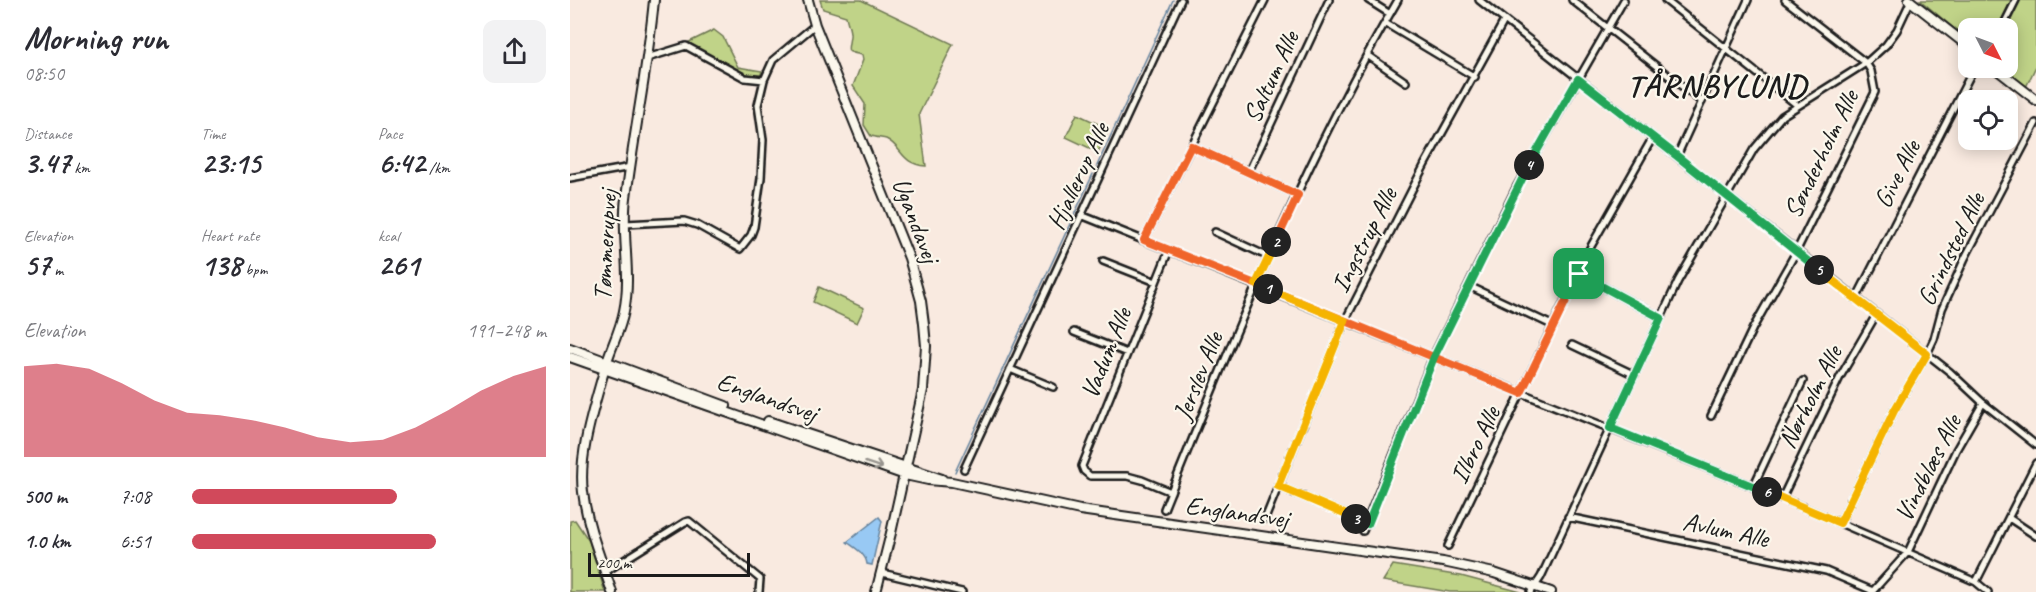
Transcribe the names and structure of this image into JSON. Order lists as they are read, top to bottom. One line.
{"streets":{"main road":["Ugandavej","Tømmerupvej","Englandsvej"],"street":["Saltum Alle","Sønderholm Alle","Give Alle","Hjallerup Alle","Ingstrup Alle","Grindsted Alle","Vadum Alle","Jerslev Alle","Nørholm Alle","Ilbro Alle","Vindblæs Alle","Avlum Alle"]},"crossings":[["Ugandavej","Englandsvej"],["Tømmerupvej","Englandsvej"],["Vadum Alle","Jerslev Alle"],["Vindblæs Alle","Avlum Alle"]],"districts":["TÅRNBYLUND"],"scale_bar":"200 m","north":"bottom right","page":{"heading":["Morning run","08:50"],"stats":[["Distance","3.47 km"],["Time","23:15"],["Pace","6:42 /km"],["Elevation","57 m"],["Heart rate","138 bpm"],["kcal","261"]],"pins":["4","2","5","1","6","3"],"chart":["Elevation","191–248 m"],"list":[{"name":"500 m","note":"7:08"},{"name":"1.0 km","note":"6:51"}],"scale":"200 m"}}
